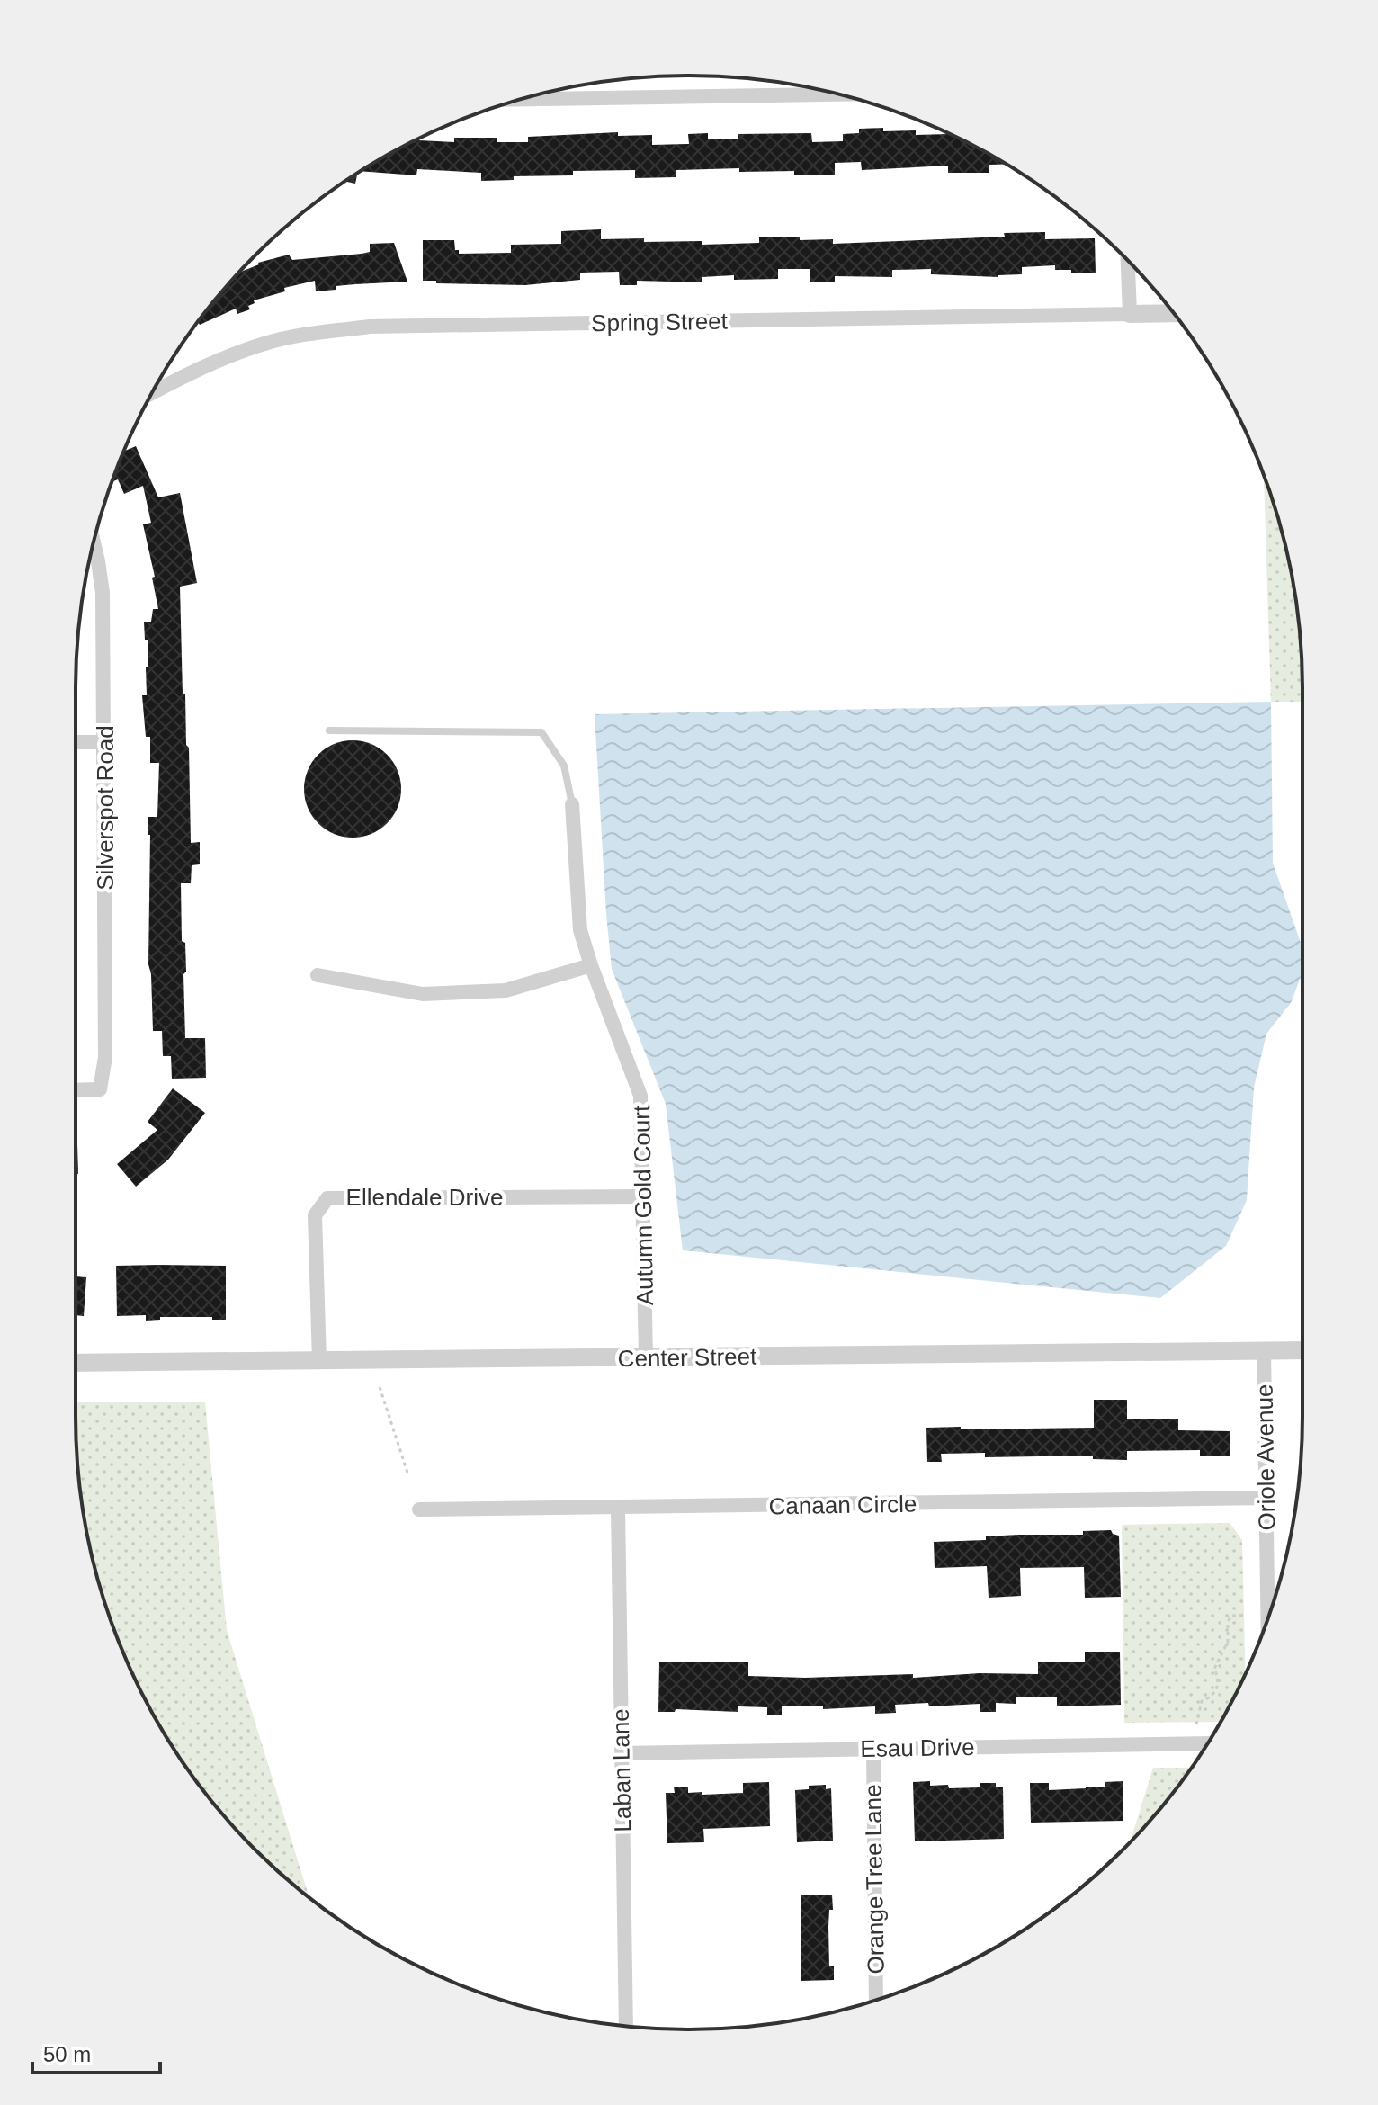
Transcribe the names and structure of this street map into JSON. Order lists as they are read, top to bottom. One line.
{"streets":{"street":["Spring Street","Silverspot Road","Ellendale Drive","Autumn Gold Court","Center Street","Oriole Avenue","Canaan Circle","Esau Drive","Laban Lane","Orange Tree Lane"]},"crossings":[["Ellendale Drive","Autumn Gold Court"],["Ellendale Drive","Center Street"],["Autumn Gold Court","Center Street"],["Center Street","Oriole Avenue"],["Oriole Avenue","Canaan Circle"],["Canaan Circle","Laban Lane"],["Esau Drive","Laban Lane"],["Esau Drive","Orange Tree Lane"]],"scale_bar":"50 m"}
